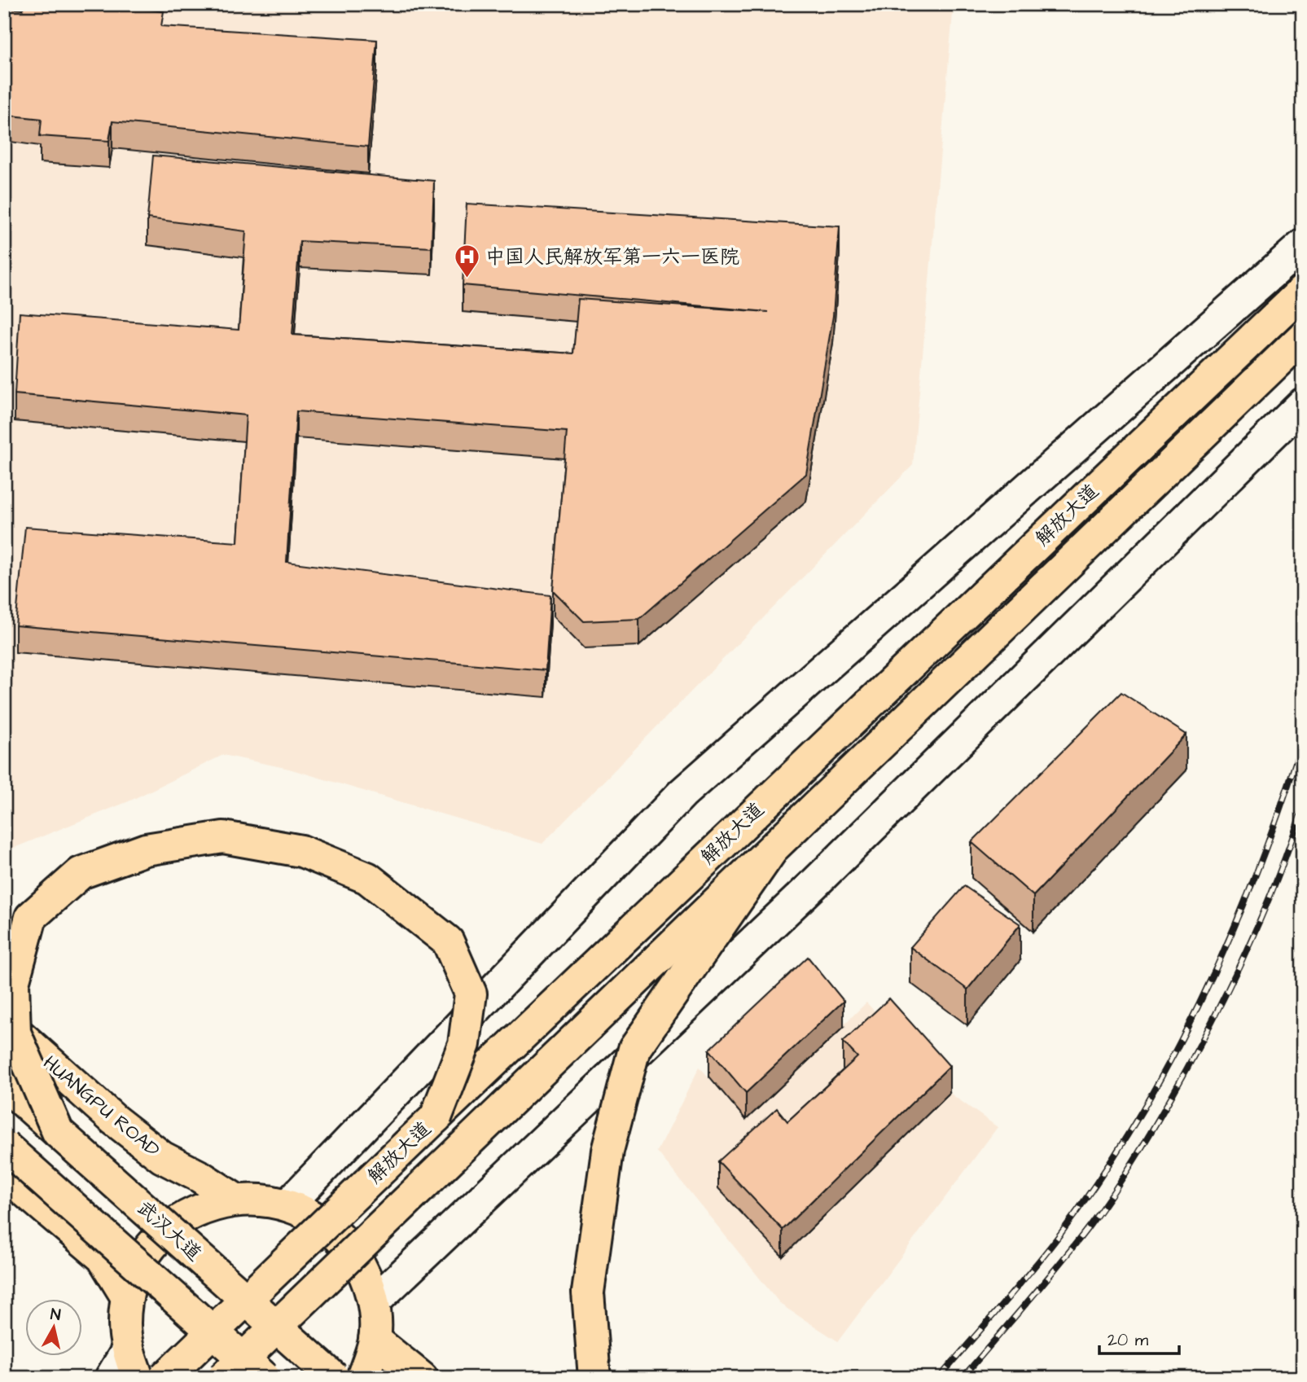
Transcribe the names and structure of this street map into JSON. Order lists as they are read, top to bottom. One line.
{"streets":{"main road":["解放大道","HUANGPU ROAD","武汉大道"]},"places":{"hospital":["中国人民解放军第一六一医院"]},"scale_bar":"20 m","north":"top"}
